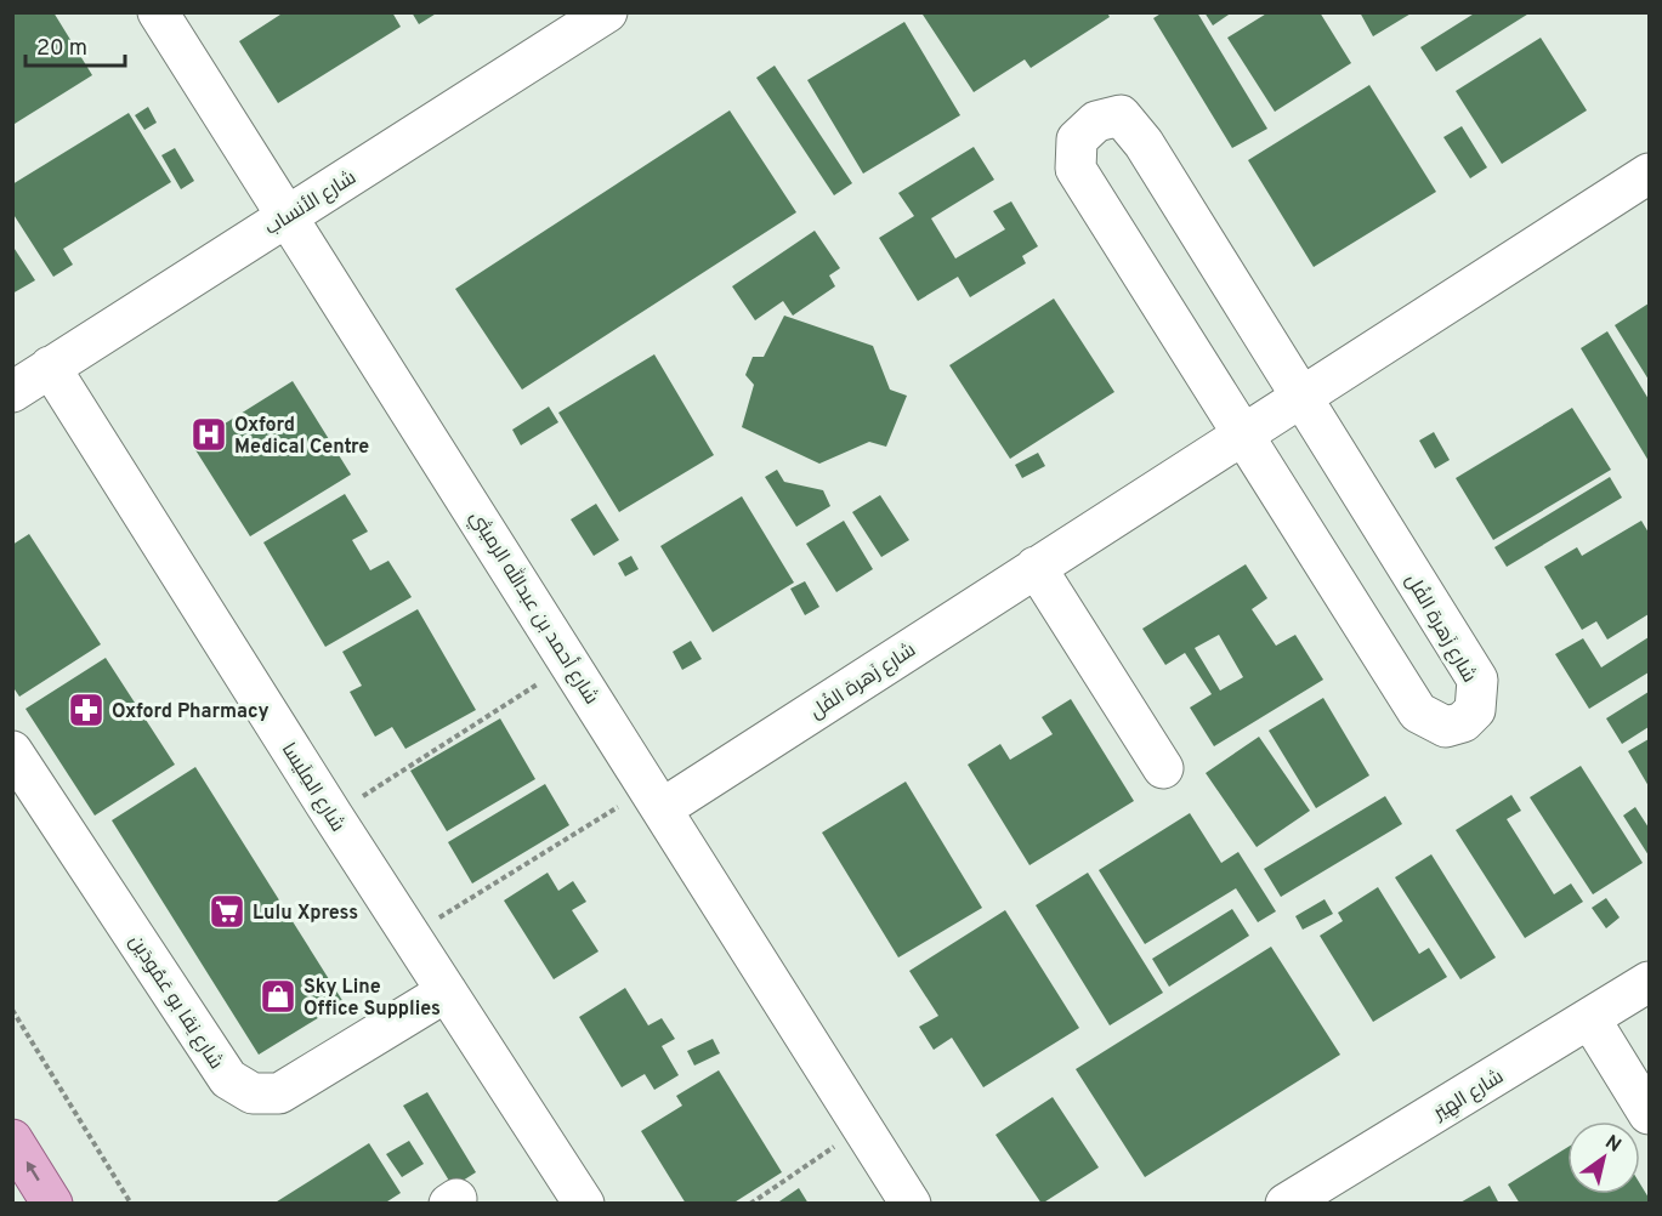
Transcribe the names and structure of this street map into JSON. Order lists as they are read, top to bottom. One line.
{"streets":{"street":["شارع الأنساب","شارع أحمد بن عبدالله الرميثي","شارع زَهرة الفُل","شارع المِلَيسا","شارع نِقا بو عَمُودَين","شارع الهِيَر"]},"crossings":[["شارع الأنساب","شارع أحمد بن عبدالله الرميثي"],["شارع الأنساب","شارع المِلَيسا"],["شارع أحمد بن عبدالله الرميثي","شارع زَهرة الفُل"],["شارع المِلَيسا","شارع نِقا بو عَمُودَين"]],"places":{"hospital":["Oxford Medical Centre"],"pharmacy":["Oxford Pharmacy"],"supermarket":["Lulu Xpress"],"shop":["Sky Line Office Supplies"]},"scale_bar":"20 m","north":"top right"}
